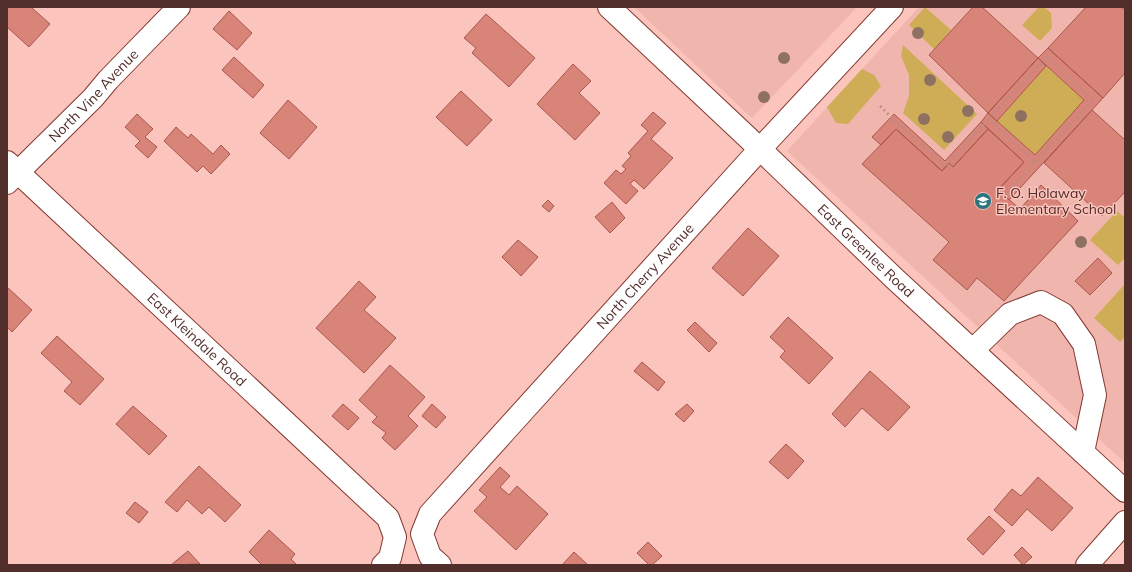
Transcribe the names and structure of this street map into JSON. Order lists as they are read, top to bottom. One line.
{"streets":{"street":["North Vine Avenue","East Greenlee Road","North Cherry Avenue","East Kleindale Road"]},"crossings":[["North Vine Avenue","East Kleindale Road"],["East Greenlee Road","North Cherry Avenue"]],"places":{"school or university":["F. O. Holaway Elementary School"]}}
